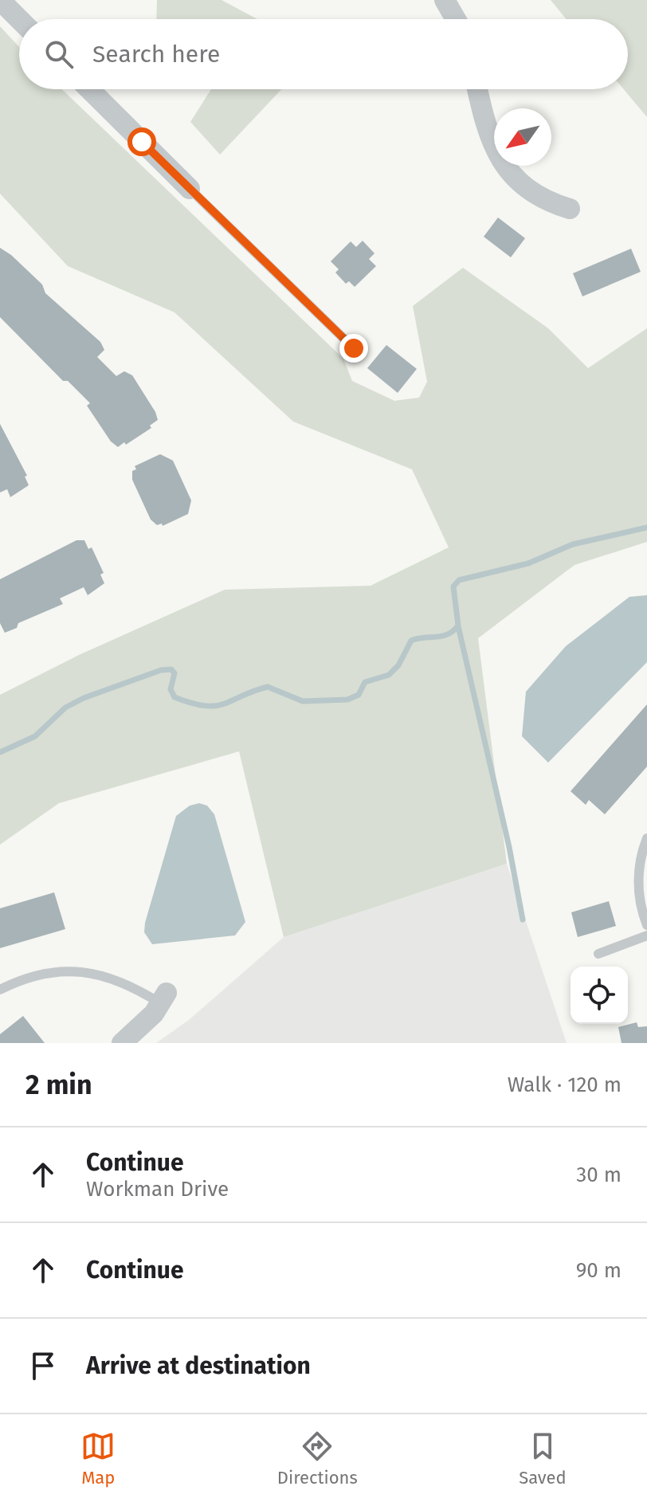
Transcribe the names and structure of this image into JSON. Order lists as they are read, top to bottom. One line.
{"north":"bottom left","page":{"search":"Search here","heading":["2 min","Walk · 120 m"],"list":[["Continue","Workman Drive","30 m"],["Continue","90 m"],"Arrive at destination"],"nav":["Map","Directions","Saved"]}}
